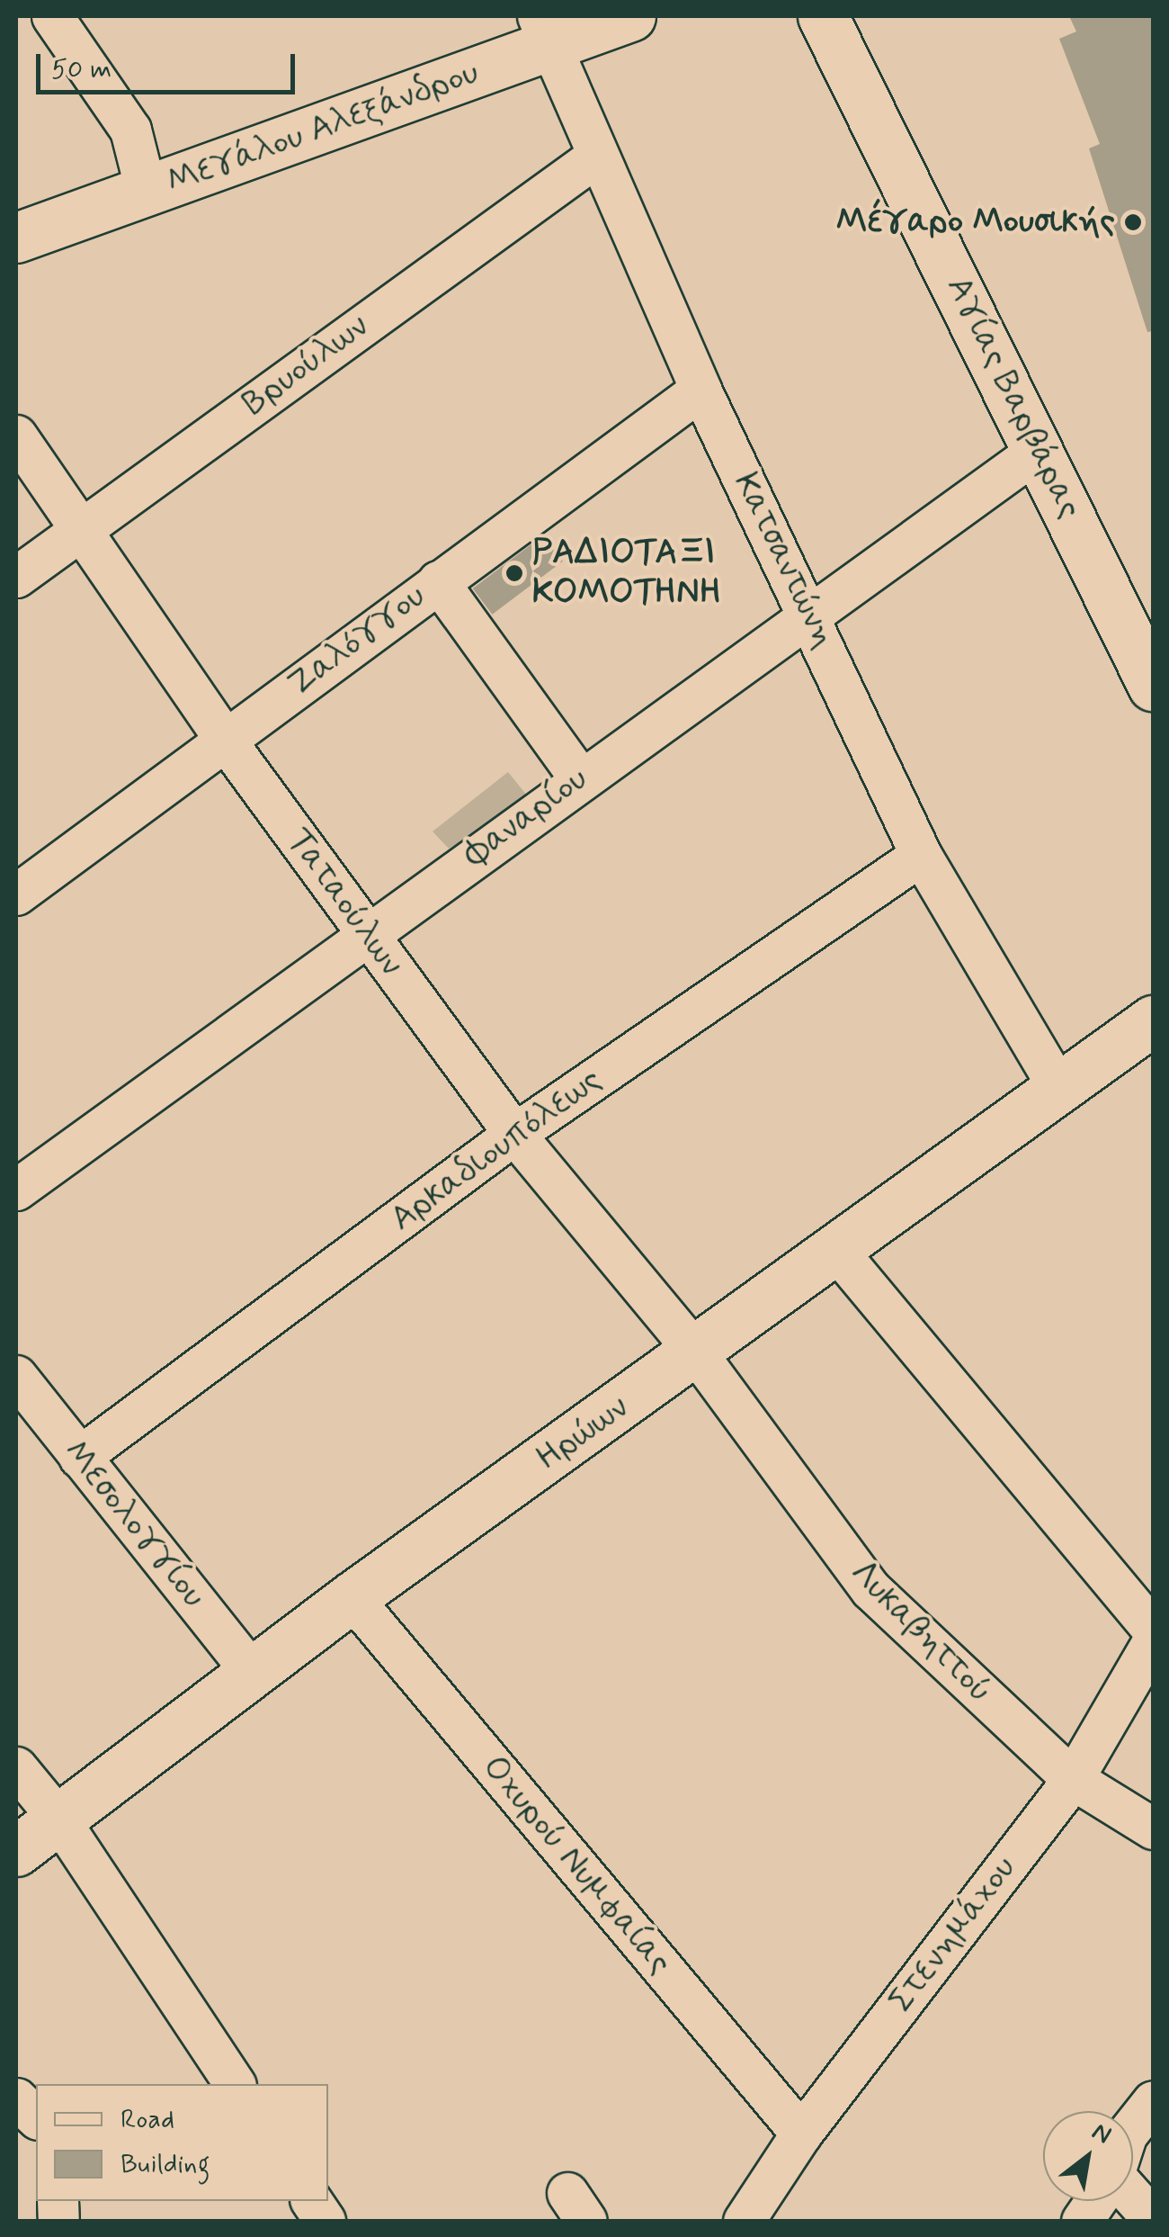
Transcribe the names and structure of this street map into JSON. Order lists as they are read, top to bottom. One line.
{"streets":{"main road":["Μεγάλου Αλεξάνδρου","Αγίας Βαρβάρας","Ηρώων"],"street":["Βρυούλων","Κατσαντώνη","Ζαλόγγου","Φαναρίου","Ταταούλων","Αρκαδιουπόλεως","Μεσολογγίου","Λυκαβηττού","Οχυρού Νυμφαίας","Στενημάχου"]},"crossings":[["Μεγάλου Αλεξάνδρου","Κατσαντώνη"],["Βρυούλων","Κατσαντώνη"],["Βρυούλων","Ταταούλων"],["Αγίας Βαρβάρας","Φαναρίου"],["Κατσαντώνη","Ζαλόγγου"],["Κατσαντώνη","Φαναρίου"],["Κατσαντώνη","Αρκαδιουπόλεως"],["Κατσαντώνη","Ηρώων"],["Ζαλόγγου","Ταταούλων"],["Φαναρίου","Ταταούλων"],["Ταταούλων","Αρκαδιουπόλεως"],["Ταταούλων","Ηρώων"],["Ταταούλων","Λυκαβηττού"],["Αρκαδιουπόλεως","Μεσολογγίου"],["Ηρώων","Μεσολογγίου"],["Ηρώων","Λυκαβηττού"],["Ηρώων","Οχυρού Νυμφαίας"],["Λυκαβηττού","Στενημάχου"],["Οχυρού Νυμφαίας","Στενημάχου"]],"places":["Μέγαρο Μουσικής","ΡΑΔΙΟΤΑΞΙ ΚΟΜΟΤΗΝΗ"],"legend":["Road","Building"],"scale_bar":"50 m","north":"top right"}
